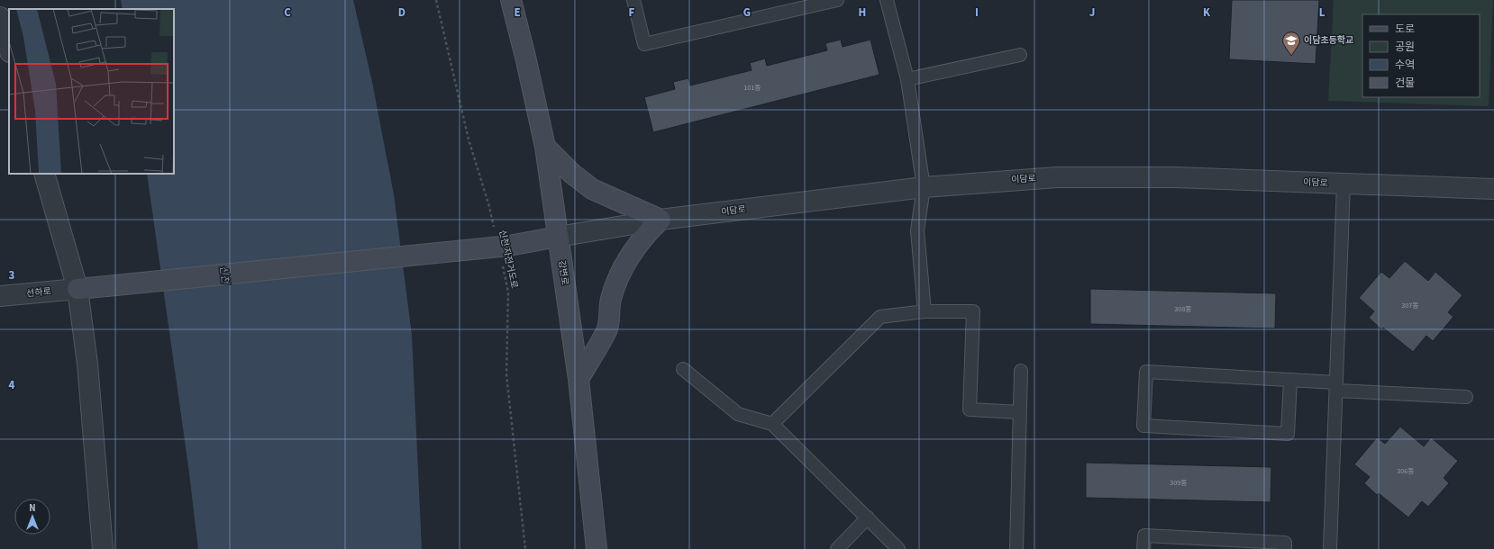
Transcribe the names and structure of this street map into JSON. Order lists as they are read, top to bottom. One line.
{"streets":{"main road":["강변로"],"street":["이담로","선하로"],"path":["신천 자전거도로"]},"crossings":[["이담로","강변로"]],"water":["신천"],"places":{"school or university":["이담초등학교"]},"house_numbers":["101동","307동","308동","306동","309동"],"legend":["도로","공원","수역","건물"],"north":"top","grid":{"columns":["C","D","E","F","G","H","I","J","K","L"],"rows":["3","4"]}}
